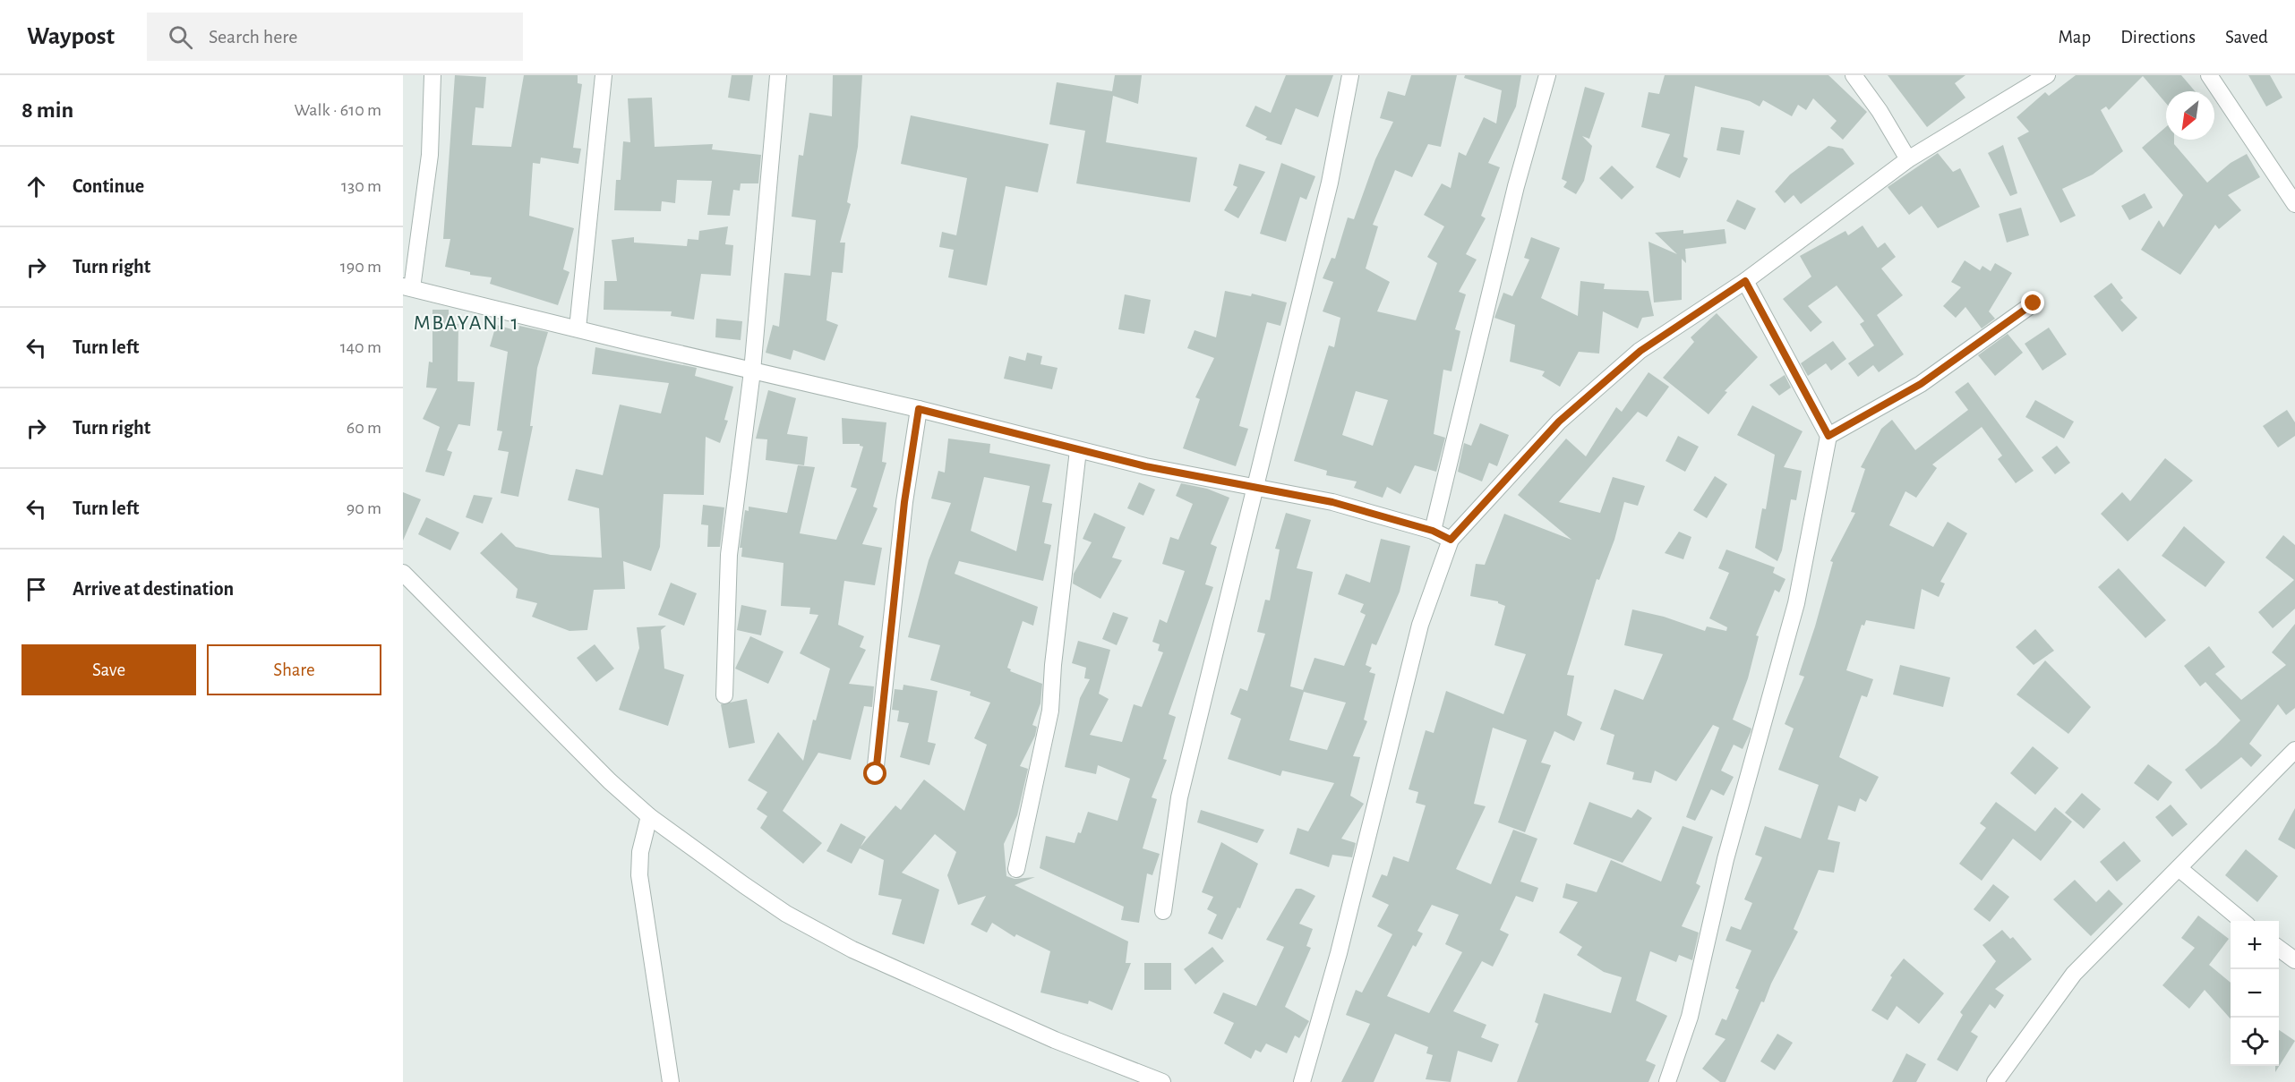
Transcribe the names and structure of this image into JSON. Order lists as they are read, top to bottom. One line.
{"districts":["MBAYANI 1"],"north":"bottom left","page":{"header":"Waypost","search":"Search here","nav":["Map","Directions","Saved"],"heading":["8 min","Walk · 610 m"],"list":[["Continue","130 m"],["Turn right","190 m"],["Turn left","140 m"],["Turn right","60 m"],["Turn left","90 m"],"Arrive at destination"],"buttons":["Save","Share"],"map_buttons":["+","−"]}}
